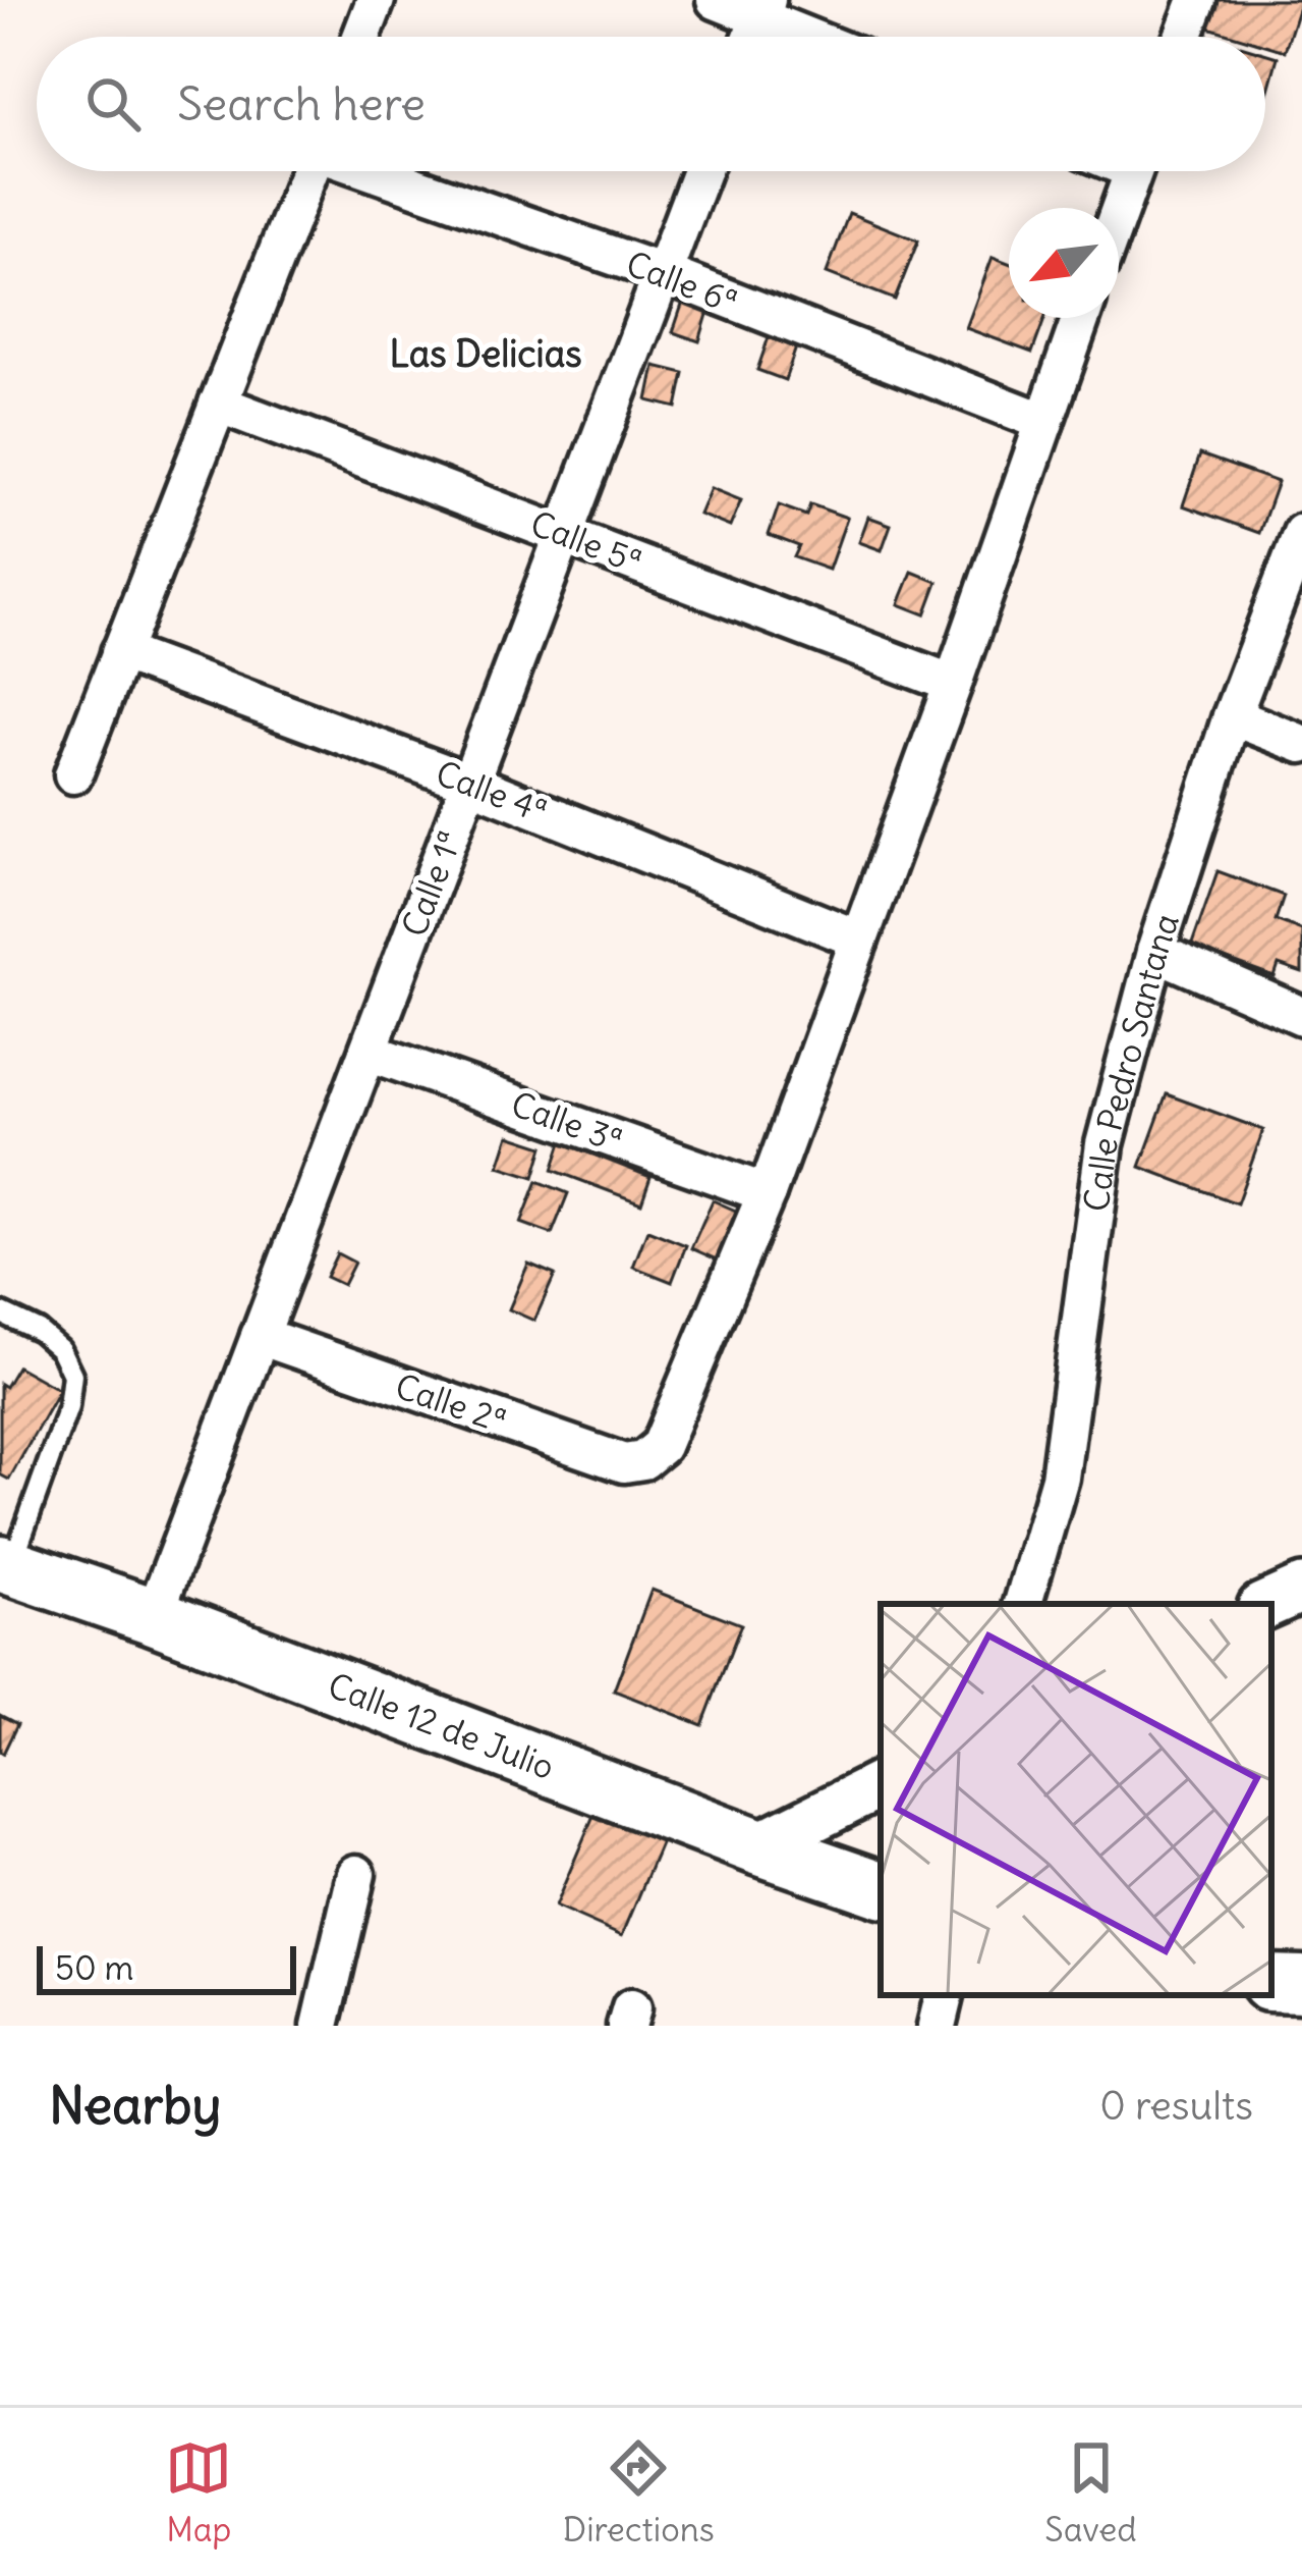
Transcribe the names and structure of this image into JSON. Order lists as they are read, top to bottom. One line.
{"streets":{"main road":["Calle 12 de Julio"],"street":["Calle 6ª","Calle 5ª","Calle 4ª","Calle 1ª","Calle Pedro Santana","Calle 3ª","Calle 2ª"]},"crossings":[["Calle 6ª","Calle 1ª"],["Calle 5ª","Calle 1ª"],["Calle 4ª","Calle 1ª"],["Calle 1ª","Calle 3ª"],["Calle 1ª","Calle 2ª"],["Calle 1ª","Calle 12 de Julio"],["Calle 3ª","Calle 2ª"]],"districts":["Las Delicias"],"scale_bar":"50 m","north":"bottom left","page":{"search":"Search here","scale":"50 m","heading":["Nearby","0 results"],"nav":["Map","Directions","Saved"]}}
